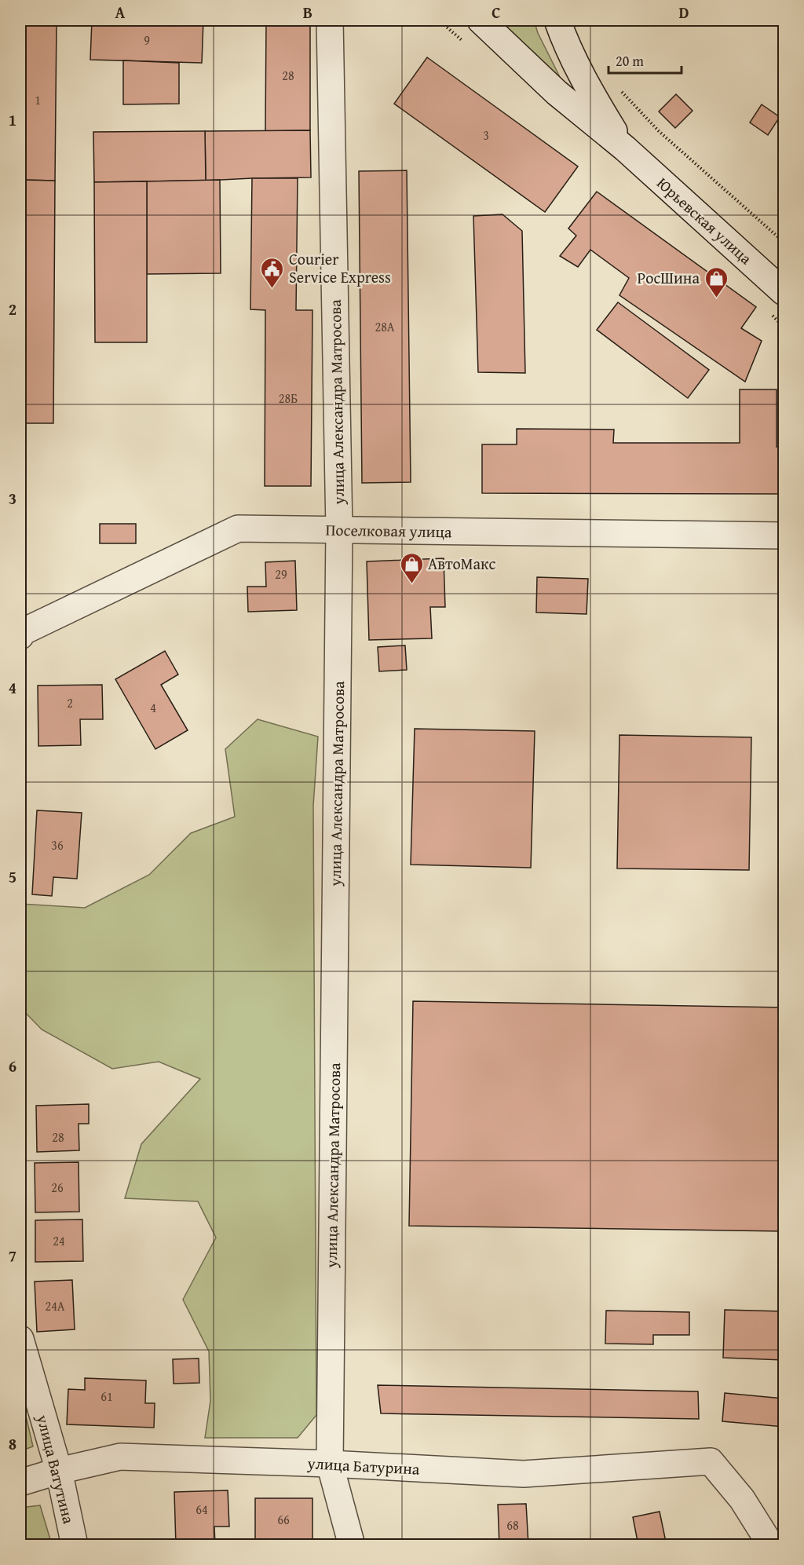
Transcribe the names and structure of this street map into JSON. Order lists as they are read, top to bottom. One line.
{"streets":{"street":["Юрьевская улица","улица Александра Матросова","Поселковая улица","улица Батурина","улица Ватутина"]},"crossings":[["улица Александра Матросова","Поселковая улица"],["улица Александра Матросова","улица Батурина"],["улица Батурина","улица Ватутина"]],"places":{"public building":["Courier Service Express"],"shop":["РосШина","АвтоМакс"]},"house_numbers":["9","28","1","3","28А","28Б","29","2","4","36","28","26","24","24А","61","64","66","68"],"scale_bar":"20 m","grid":{"columns":["A","B","C","D"],"rows":["1","2","3","4","5","6","7","8"]}}
